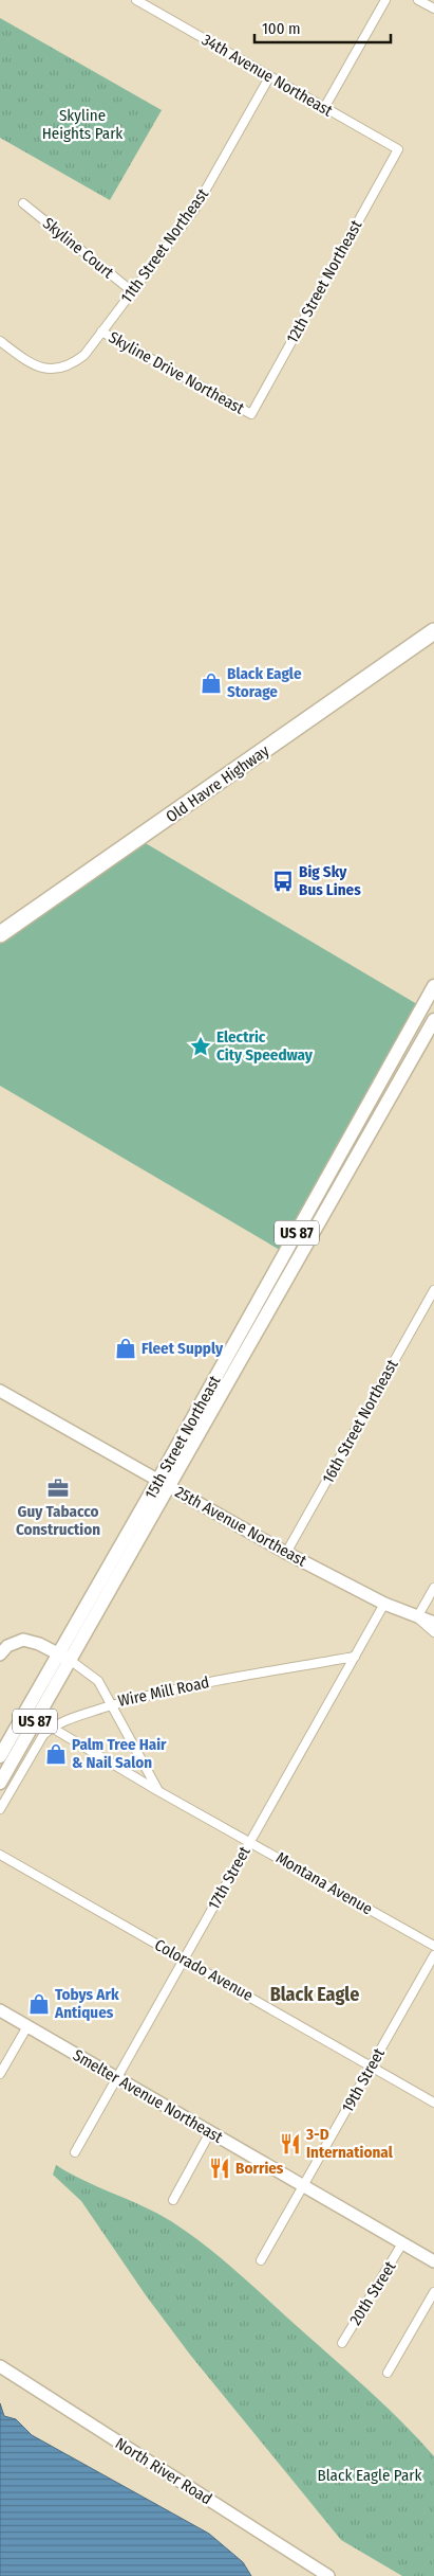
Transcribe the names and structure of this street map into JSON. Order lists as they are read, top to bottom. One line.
{"streets":{"highway":["Old Havre Highway"],"main road":["US 87","15th Street Northeast"],"street":["34th Avenue Northeast","11th Street Northeast","Skyline Court","12th Street Northeast","Skyline Drive Northeast","16th Street Northeast","25th Avenue Northeast","Wire Mill Road","17th Street","Montana Avenue","Colorado Avenue","19th Street","Smelter Avenue Northeast","20th Street","North River Road"]},"crossings":[["34th Avenue Northeast","11th Street Northeast"],["34th Avenue Northeast","12th Street Northeast"],["11th Street Northeast","Skyline Court"],["11th Street Northeast","Skyline Drive Northeast"],["12th Street Northeast","Skyline Drive Northeast"],["US 87","15th Street Northeast"],["US 87","Wire Mill Road"],["16th Street Northeast","25th Avenue Northeast"],["15th Street Northeast","25th Avenue Northeast"],["15th Street Northeast","Wire Mill Road"],["25th Avenue Northeast","17th Street"],["Wire Mill Road","17th Street"],["17th Street","Montana Avenue"],["17th Street","Colorado Avenue"],["17th Street","Smelter Avenue Northeast"],["Colorado Avenue","19th Street"],["19th Street","Smelter Avenue Northeast"],["Smelter Avenue Northeast","20th Street"]],"districts":["Black Eagle"],"parks":["Skyline Heights Park","Black Eagle Park"],"places":{"shop":["Black Eagle Storage","Fleet Supply","Palm Tree Hair & Nail Salon","Tobys Ark Antiques"],"bus stop":["Big Sky Bus Lines"],"place":["Electric City Speedway"],"office":["Guy Tabacco Construction"],"restaurant":["3-D International","Borries"]},"scale_bar":"100 m"}
